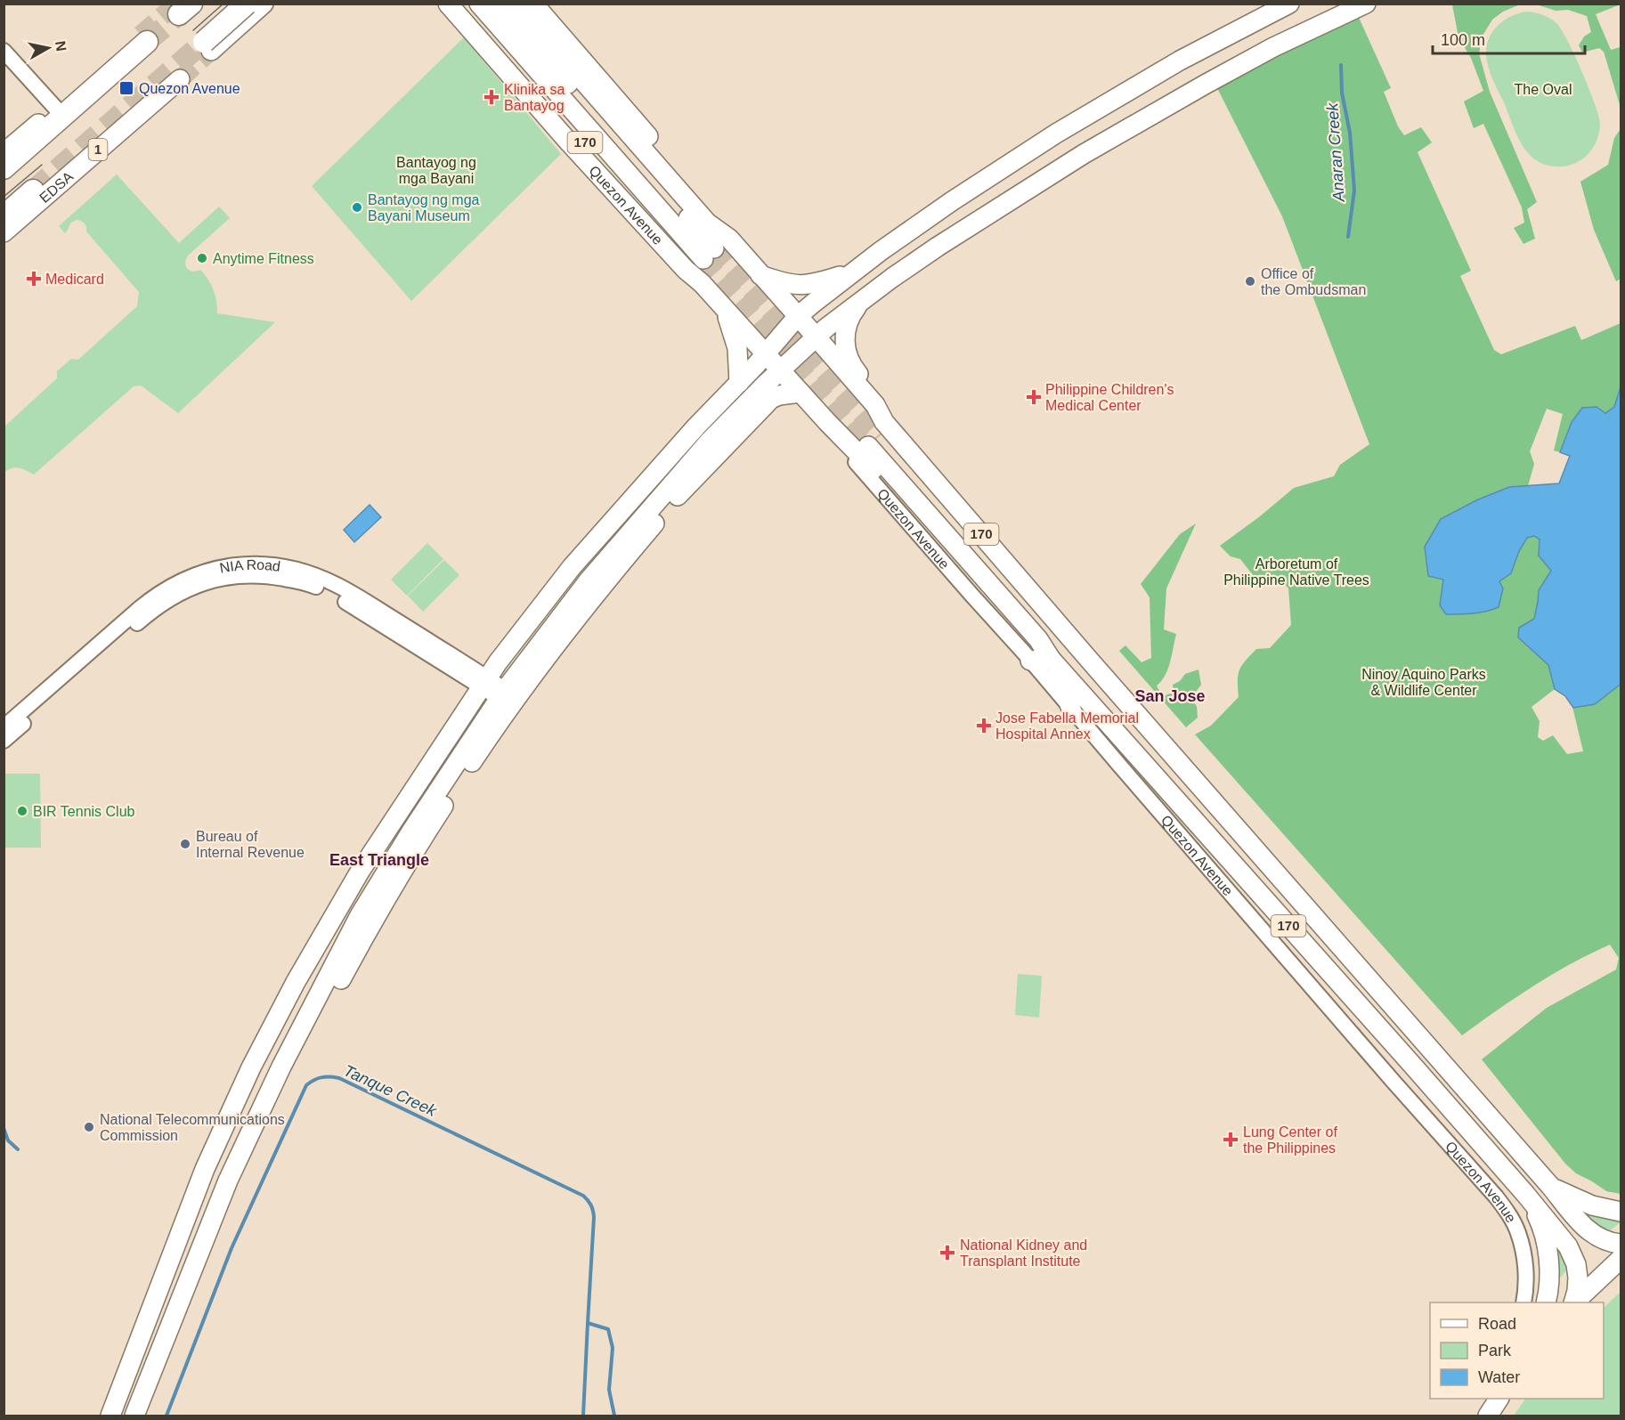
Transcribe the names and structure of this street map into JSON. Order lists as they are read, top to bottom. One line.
{"streets":{"highway":["EDSA"],"main road":["170","1","Quezon Avenue"],"street":["NIA Road"]},"districts":["San Jose","East Triangle"],"water":["Anaran Creek","Tanque Creek"],"parks":["The Oval","Bantayog ng mga Bayani","Arboretum of Philippine Native Trees","Ninoy Aquino Parks & Wildlife Center"],"places":{"transit":["Quezon Avenue"],"health":["Klinika sa Bantayog","Medicard","Philippine Children's Medical Center","Jose Fabella Memorial Hospital Annex","Lung Center of the Philippines","National Kidney and Transplant Institute"],"other":["Bantayog ng mga Bayani Museum","Anytime Fitness","Office of the Ombudsman","BIR Tennis Club","Bureau of Internal Revenue","National Telecommunications Commission"]},"legend":["Road","Park","Water"],"scale_bar":"100 m","north":"right"}
